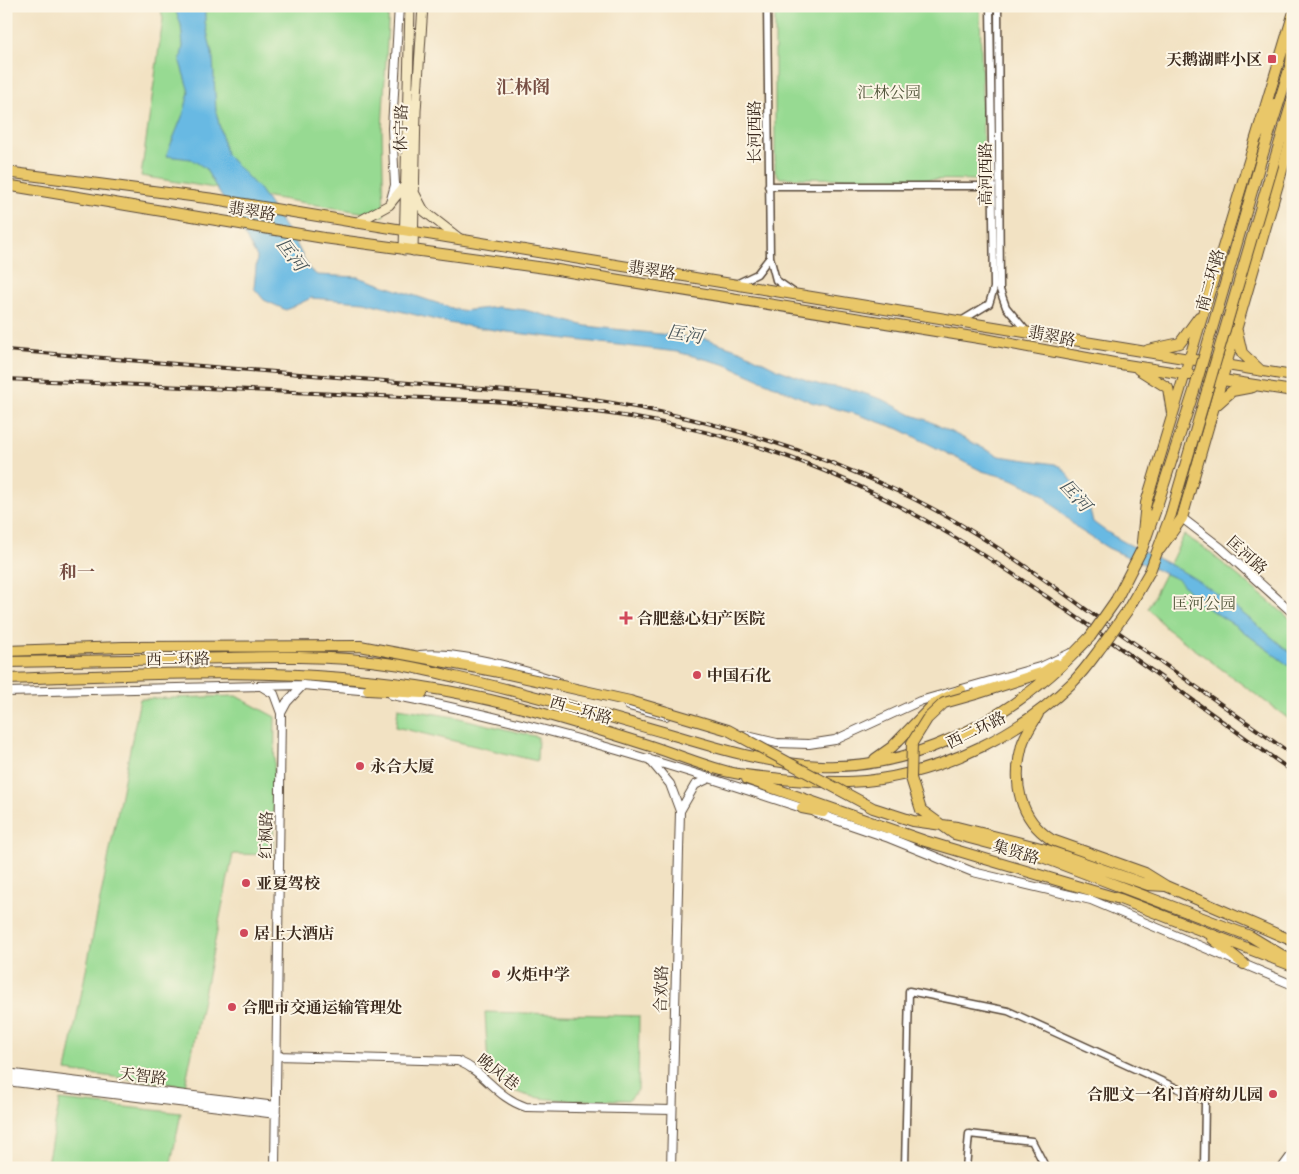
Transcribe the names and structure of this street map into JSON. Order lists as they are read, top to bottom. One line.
{"streets":{"main road":["休宁路","翡翠路","南二环路","西二环路","集贤路"],"street":["长河西路","高河西路","匡河路","红枫路","合欢路","晚风巷","天智路"]},"crossings":[["休宁路","翡翠路"],["长河西路","翡翠路"],["高河西路","翡翠路"],["南二环路","西二环路"],["西二环路","集贤路"],["红枫路","晚风巷"],["红枫路","天智路"],["合欢路","晚风巷"]],"districts":["汇林阁","和一"],"water":["匡河"],"parks":["汇林公园","匡河公园"],"places":{"transit":["天鹅湖畔小区"],"health":["合肥慈心妇产医院"],"other":["中国石化","永合大厦","亚夏驾校","居上大酒店","火炬中学","合肥市交通运输管理处","合肥文一名门首府幼儿园"]}}
